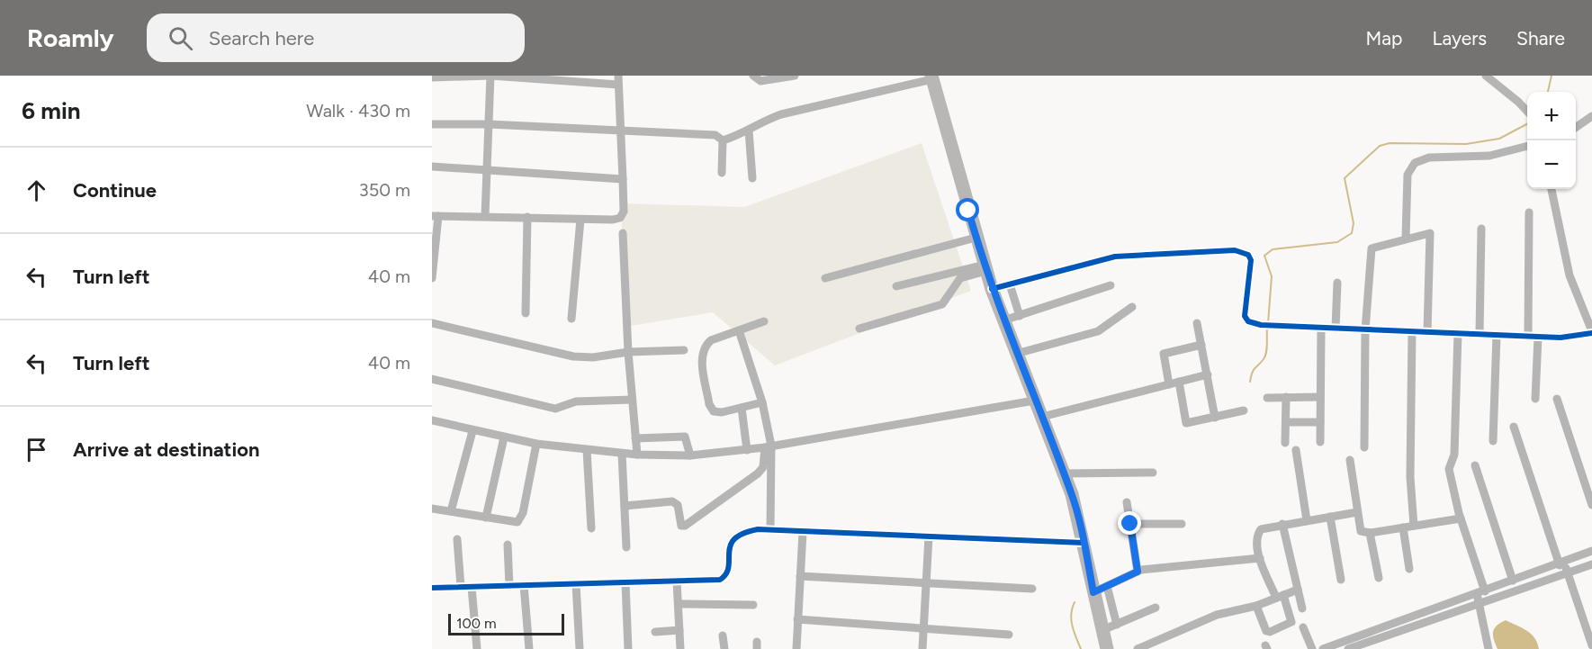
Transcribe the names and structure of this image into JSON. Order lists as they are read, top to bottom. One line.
{"scale_bar":"100 m","page":{"header":"Roamly","search":"Search here","nav":["Map","Layers","Share"],"heading":["6 min","Walk · 430 m"],"map_buttons":["+","−"],"list":[["Continue","350 m"],["Turn left","40 m"],["Turn left","40 m"],"Arrive at destination"],"scale":"100 m"}}
